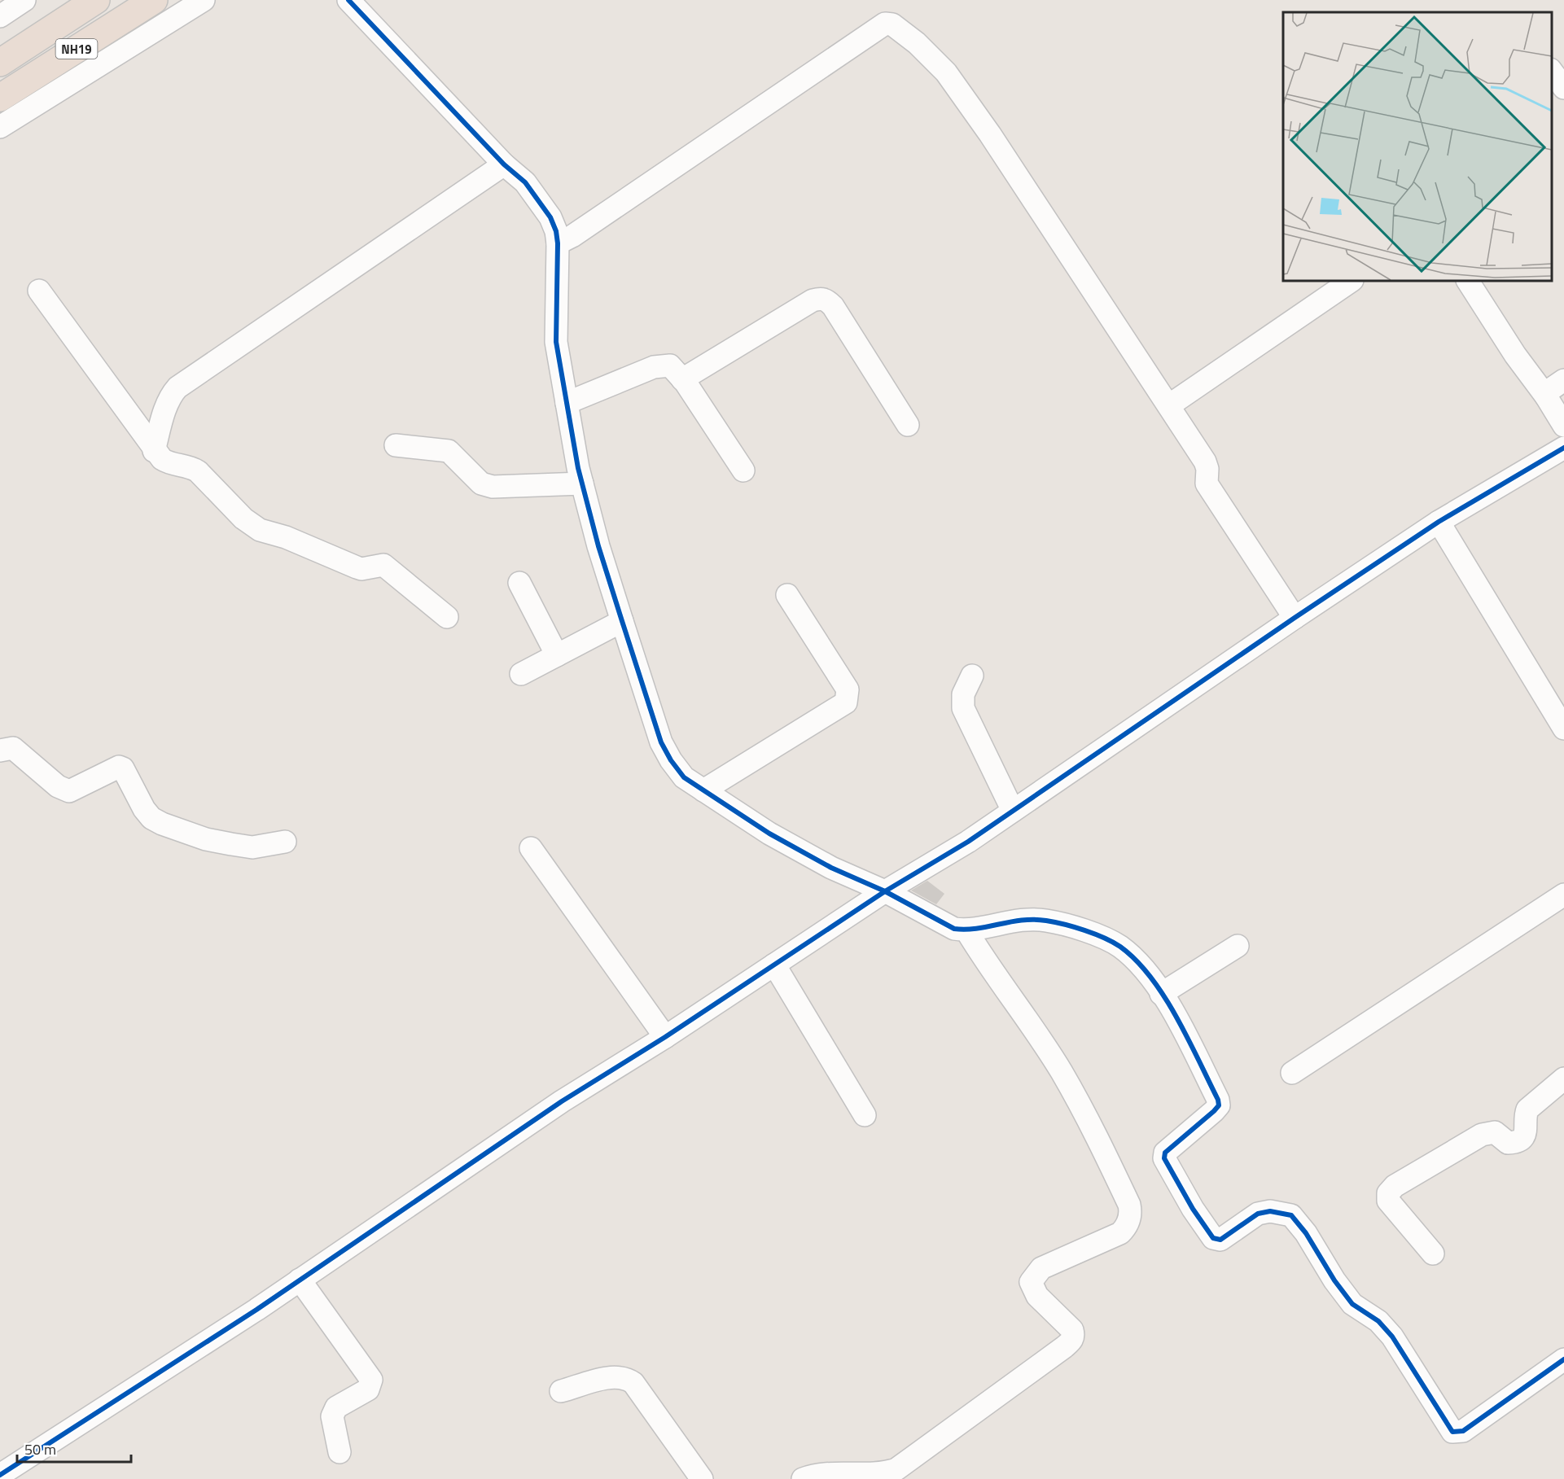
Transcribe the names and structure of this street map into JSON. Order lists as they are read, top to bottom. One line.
{"streets":{"highway":["NH19"]},"scale_bar":"50 m"}
